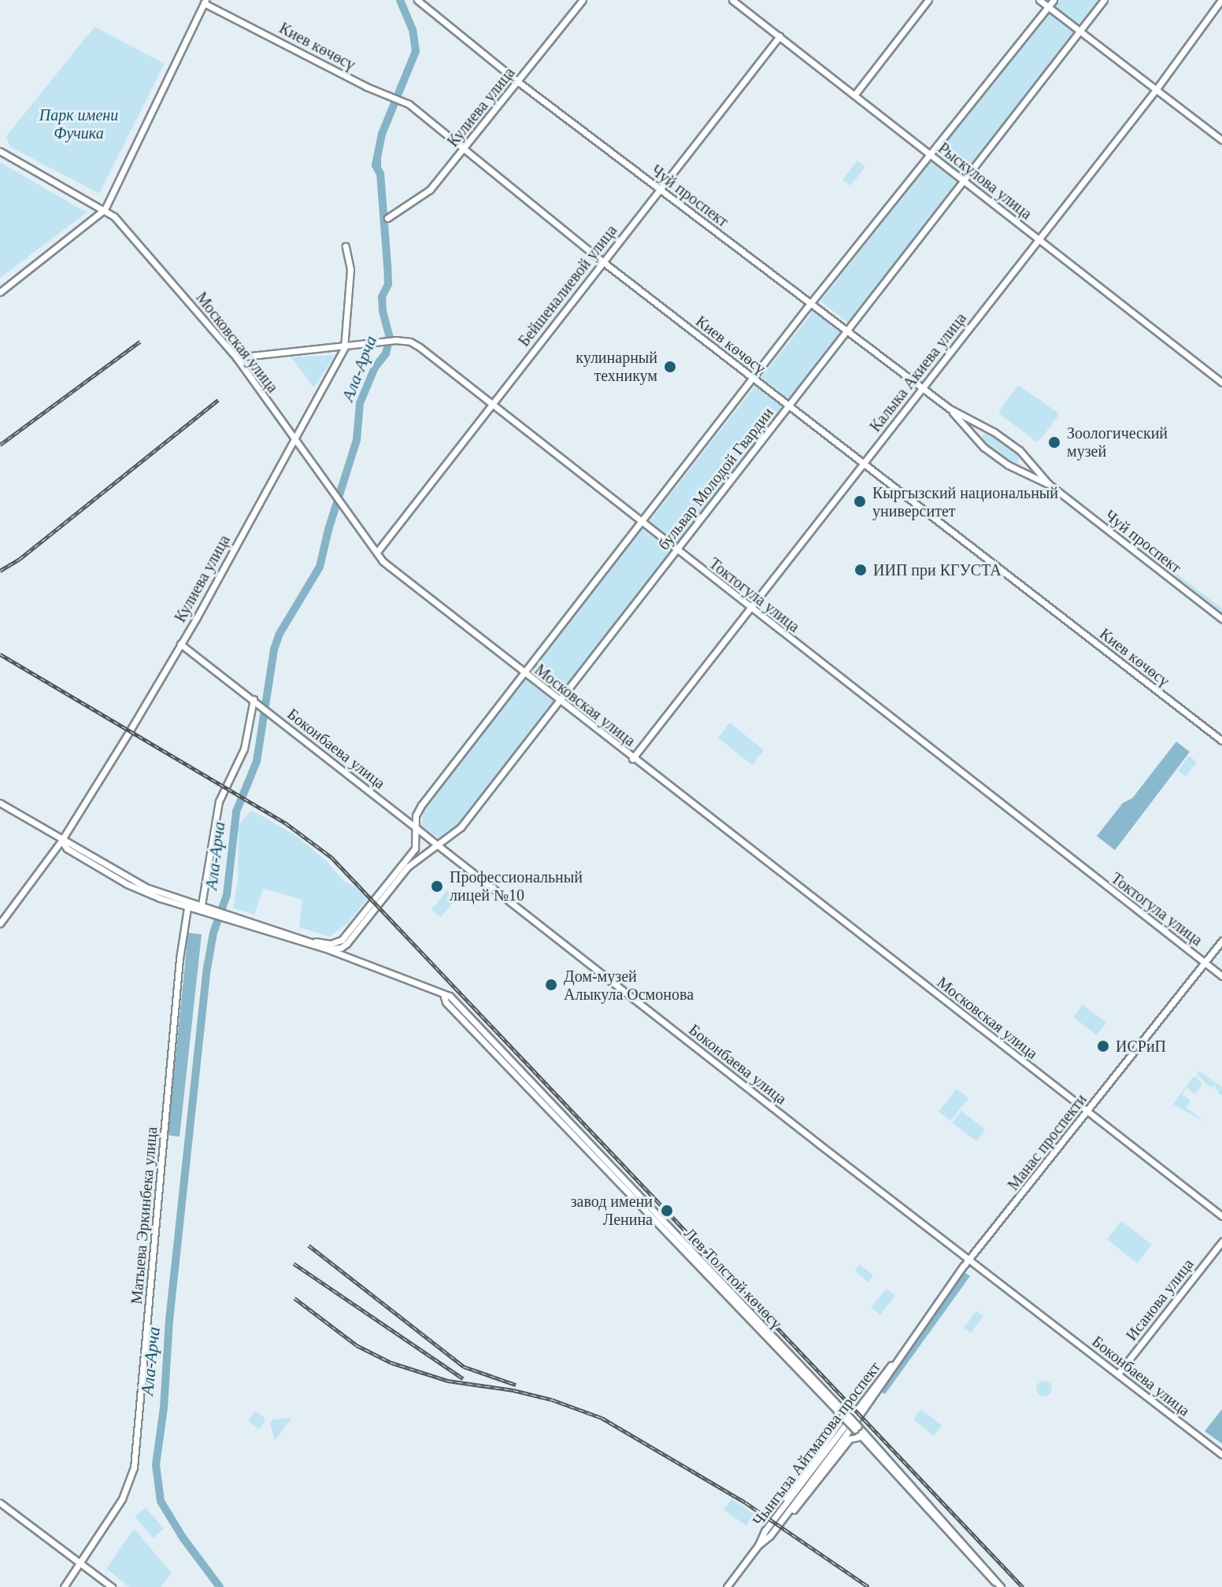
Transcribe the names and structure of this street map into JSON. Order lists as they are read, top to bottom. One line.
{"streets":{"main road":["Киев көчөсү","Кулиева улица","Рыскулова улица","Чуй проспект","Бейшеналиевой улица","Московская улица","Калыка Акиева улица","бульвар Молодой Гвардии","Токтогула улица","Боконбаева улица","Манас проспекти","Матыева Эркинбека улица","Лев Толстой көчөсү","Исанова улица","Чынгыза Айтматова проспект"]},"crossings":[["Киев көчөсү","Кулиева улица"],["Киев көчөсү","Бейшеналиевой улица"],["Киев көчөсү","Калыка Акиева улица"],["Киев көчөсү","бульвар Молодой Гвардии"],["Кулиева улица","Чуй проспект"],["Кулиева улица","Московская улица"],["Кулиева улица","Токтогула улица"],["Кулиева улица","Боконбаева улица"],["Кулиева улица","Лев Толстой көчөсү"],["Рыскулова улица","Бейшеналиевой улица"],["Рыскулова улица","Калыка Акиева улица"],["Рыскулова улица","бульвар Молодой Гвардии"],["Чуй проспект","Бейшеналиевой улица"],["Чуй проспект","Калыка Акиева улица"],["Чуй проспект","бульвар Молодой Гвардии"],["Бейшеналиевой улица","Московская улица"],["Бейшеналиевой улица","Токтогула улица"],["Московская улица","Калыка Акиева улица"],["Московская улица","бульвар Молодой Гвардии"],["Московская улица","Токтогула улица"],["Московская улица","Манас проспекти"],["Калыка Акиева улица","Токтогула улица"],["бульвар Молодой Гвардии","Токтогула улица"],["бульвар Молодой Гвардии","Боконбаева улица"],["Токтогула улица","Манас проспекти"],["Боконбаева улица","Манас проспекти"],["Боконбаева улица","Исанова улица"],["Манас проспекти","Чынгыза Айтматова проспект"],["Матыева Эркинбека улица","Лев Толстой көчөсү"]],"water":["Ала-Арча"],"parks":["Парк имени Фучика"],"places":["кулинарный техникум","Зоологический музей","Кыргызский национальный университет","ИИП при КГУСТА","Профессиональный лицей №10","Дом-музей Алыкула Осмонова","ИСРиП","завод имени Ленина"]}
